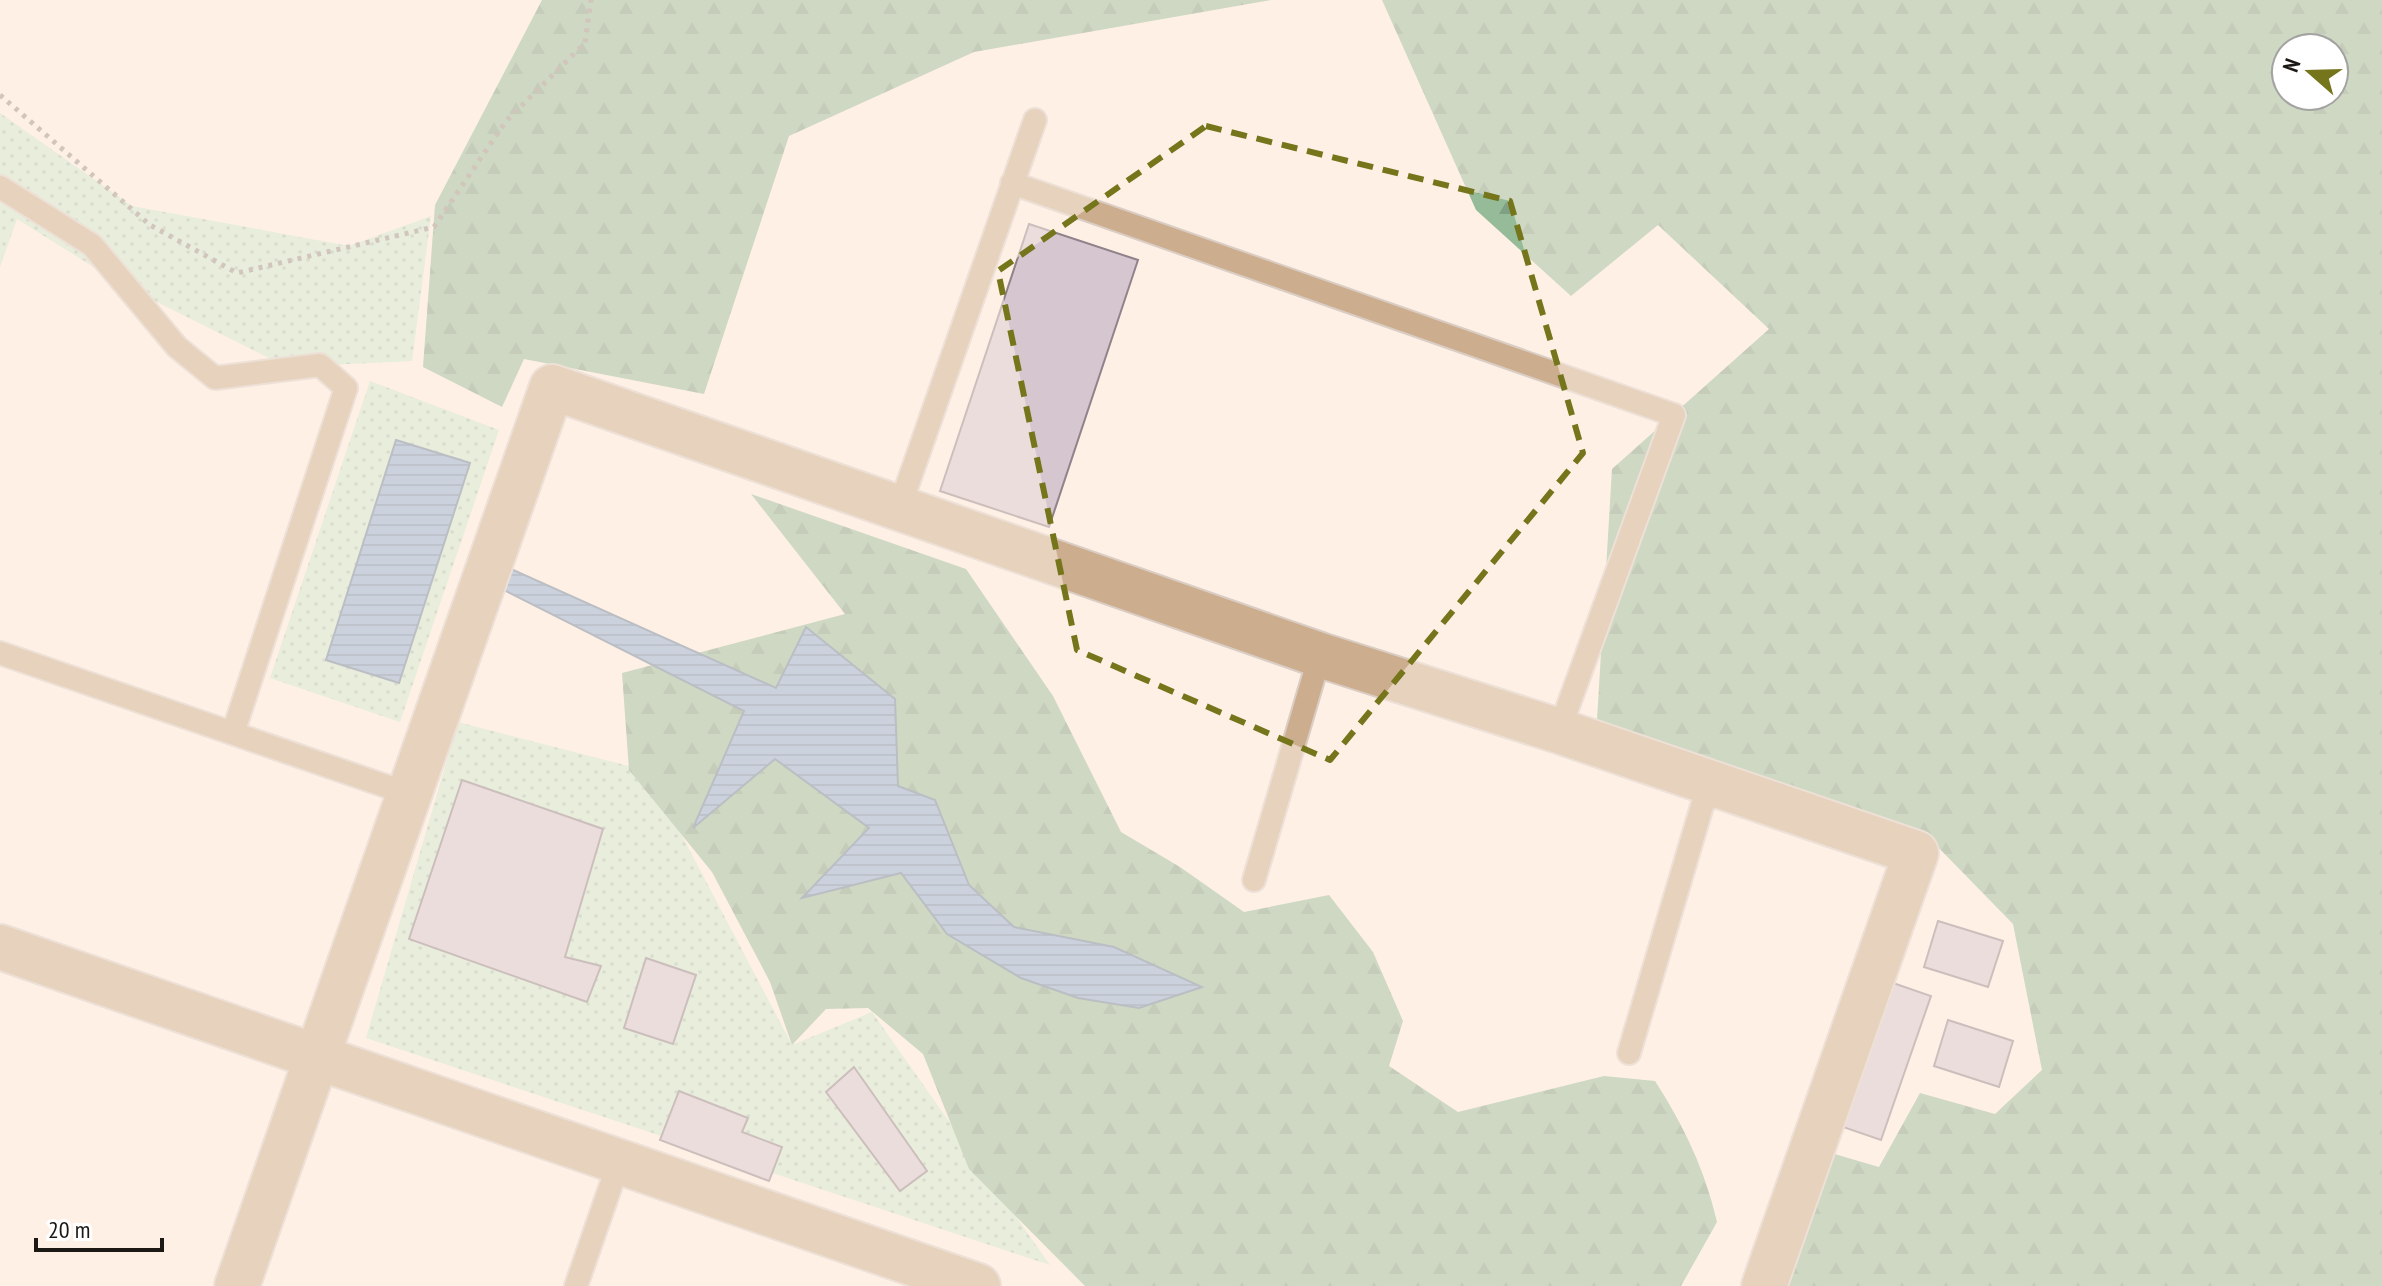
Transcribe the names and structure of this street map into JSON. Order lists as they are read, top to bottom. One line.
{"scale_bar":"20 m","north":"left"}
